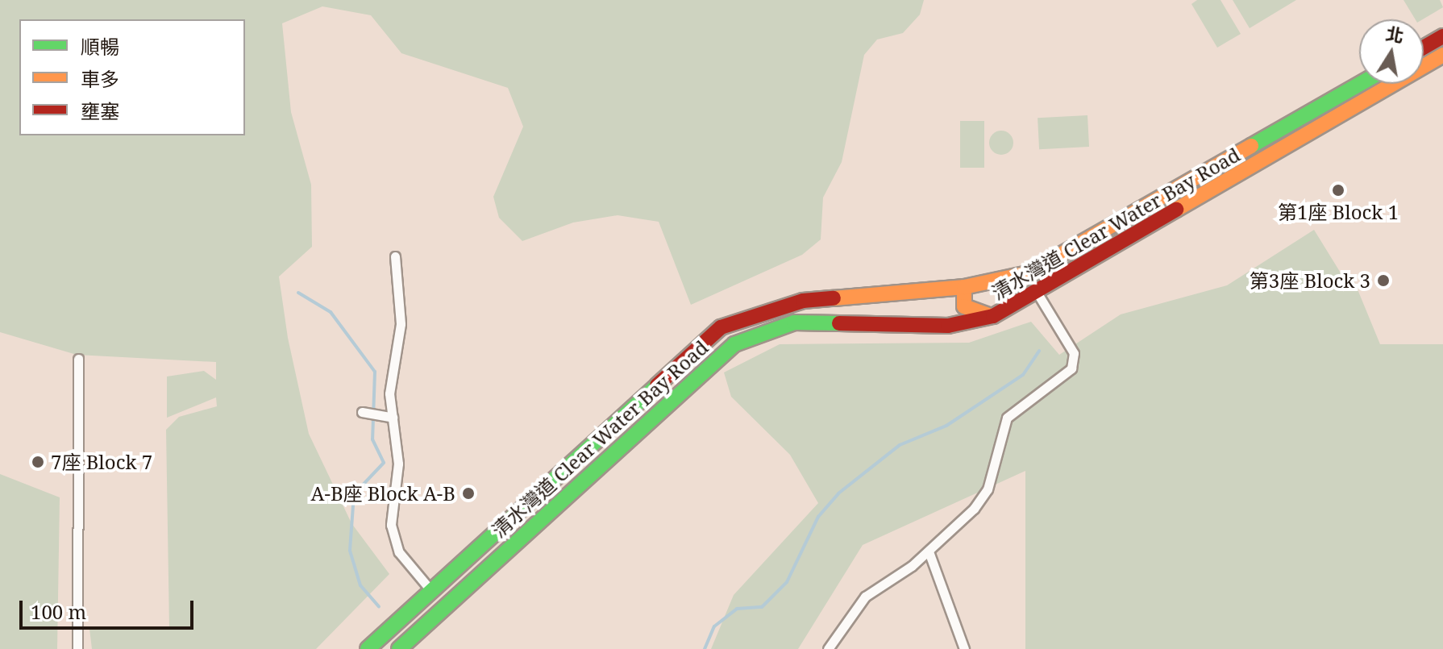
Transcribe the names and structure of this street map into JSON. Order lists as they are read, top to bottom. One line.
{"streets":{"main road":["清水灣道 Clear Water Bay Road"]},"places":["第1座 Block 1","第3座 Block 3","7座 Block 7","A-B座 Block A-B"],"legend":["順暢","車多","壅塞"],"scale_bar":"100 m","north":"top"}
